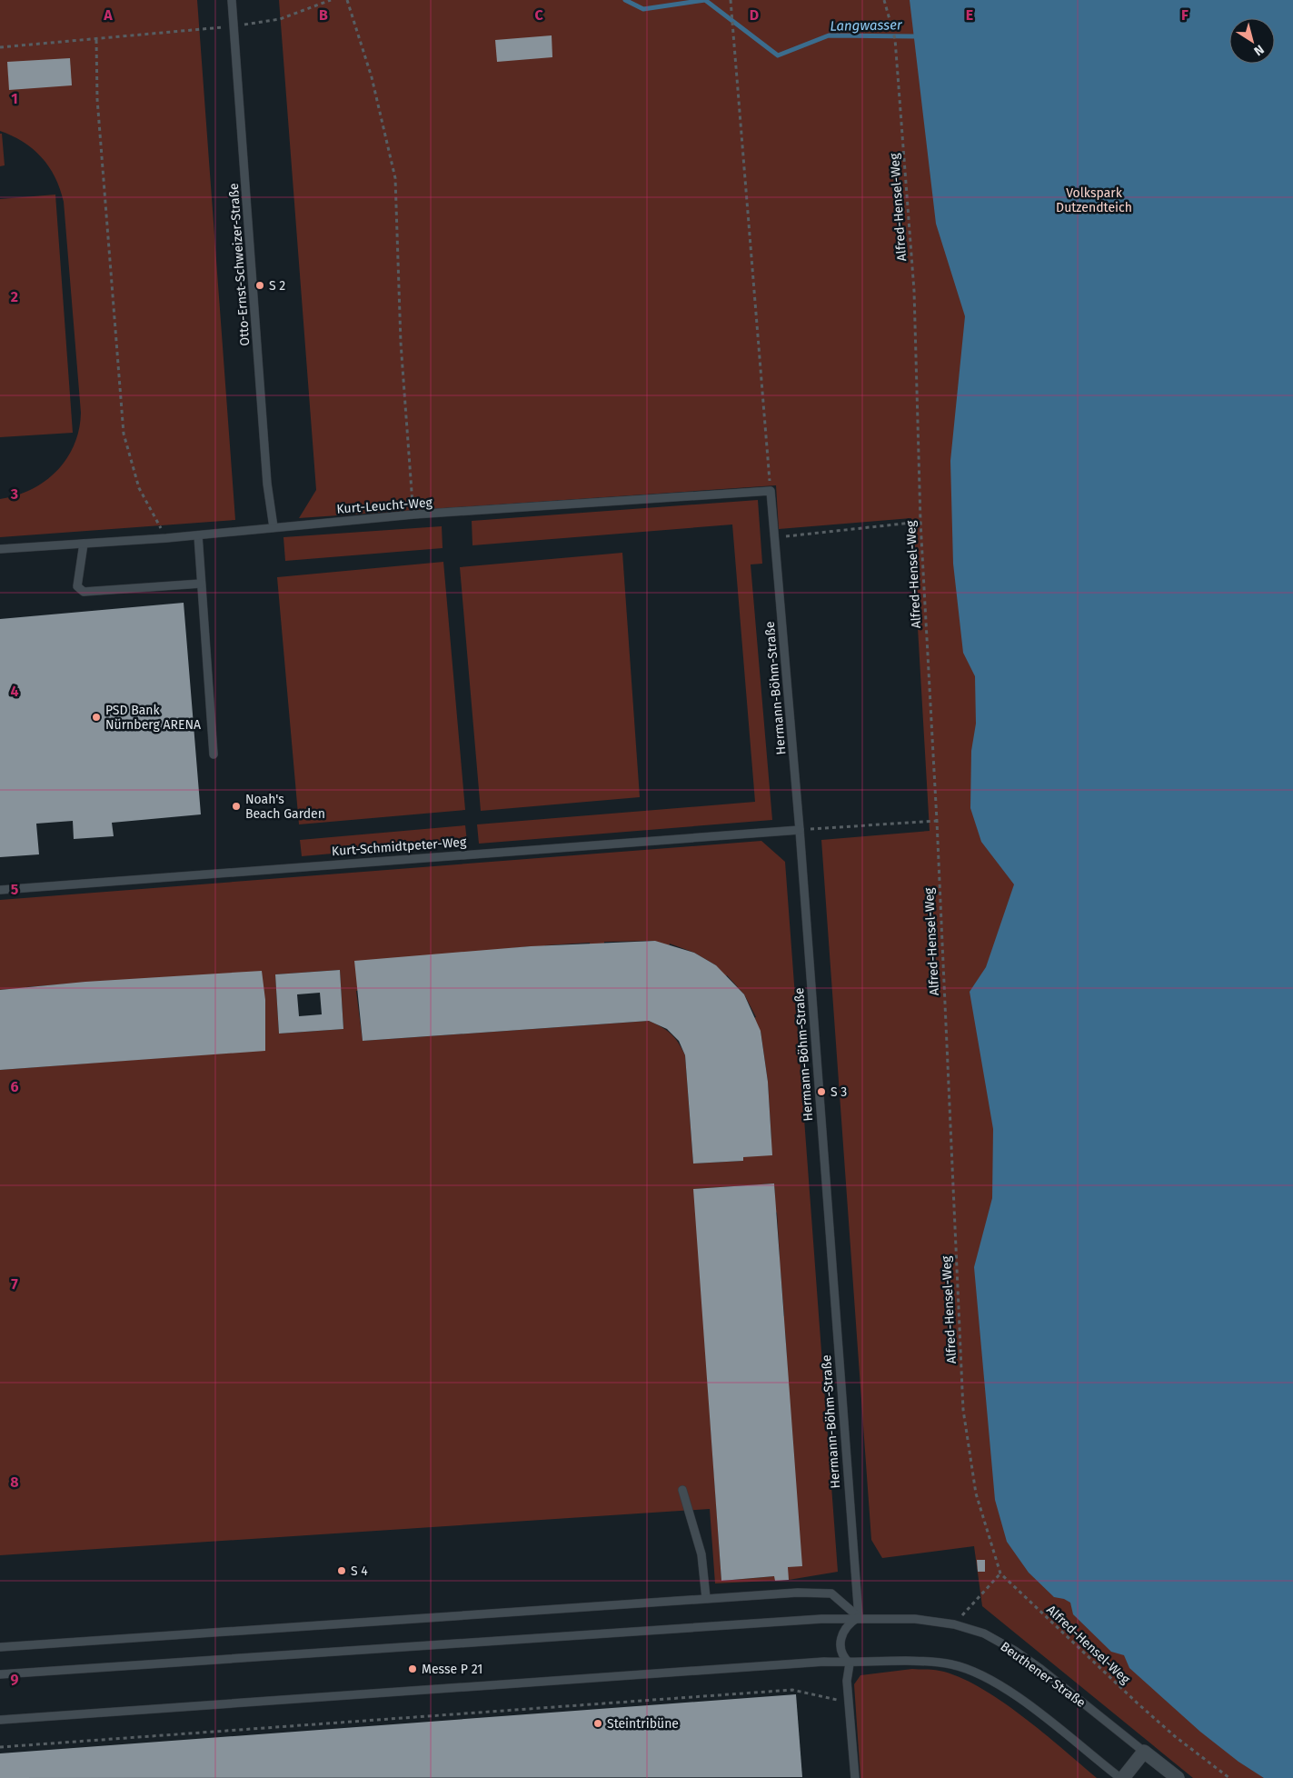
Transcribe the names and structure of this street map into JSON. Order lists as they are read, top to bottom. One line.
{"streets":{"street":["Beuthener Straße"],"lane":["Otto-Ernst-Schweizer-Straße","Kurt-Leucht-Weg","Hermann-Böhm-Straße","Kurt-Schmidtpeter-Weg"],"path":["Alfred-Hensel-Weg"]},"crossings":[["Otto-Ernst-Schweizer-Straße","Kurt-Leucht-Weg"],["Kurt-Leucht-Weg","Hermann-Böhm-Straße"],["Hermann-Böhm-Straße","Kurt-Schmidtpeter-Weg"],["Hermann-Böhm-Straße","Beuthener Straße"]],"water":["Langwasser"],"parks":["Volkspark Dutzendteich"],"places":["S 2","PSD Bank Nürnberg ARENA","Noah's Beach Garden","S 3","S 4","Messe P 21","Steintribüne"],"north":"bottom right","grid":{"columns":["A","B","C","D","E","F"],"rows":["1","2","3","4","5","6","7","8","9"]}}
